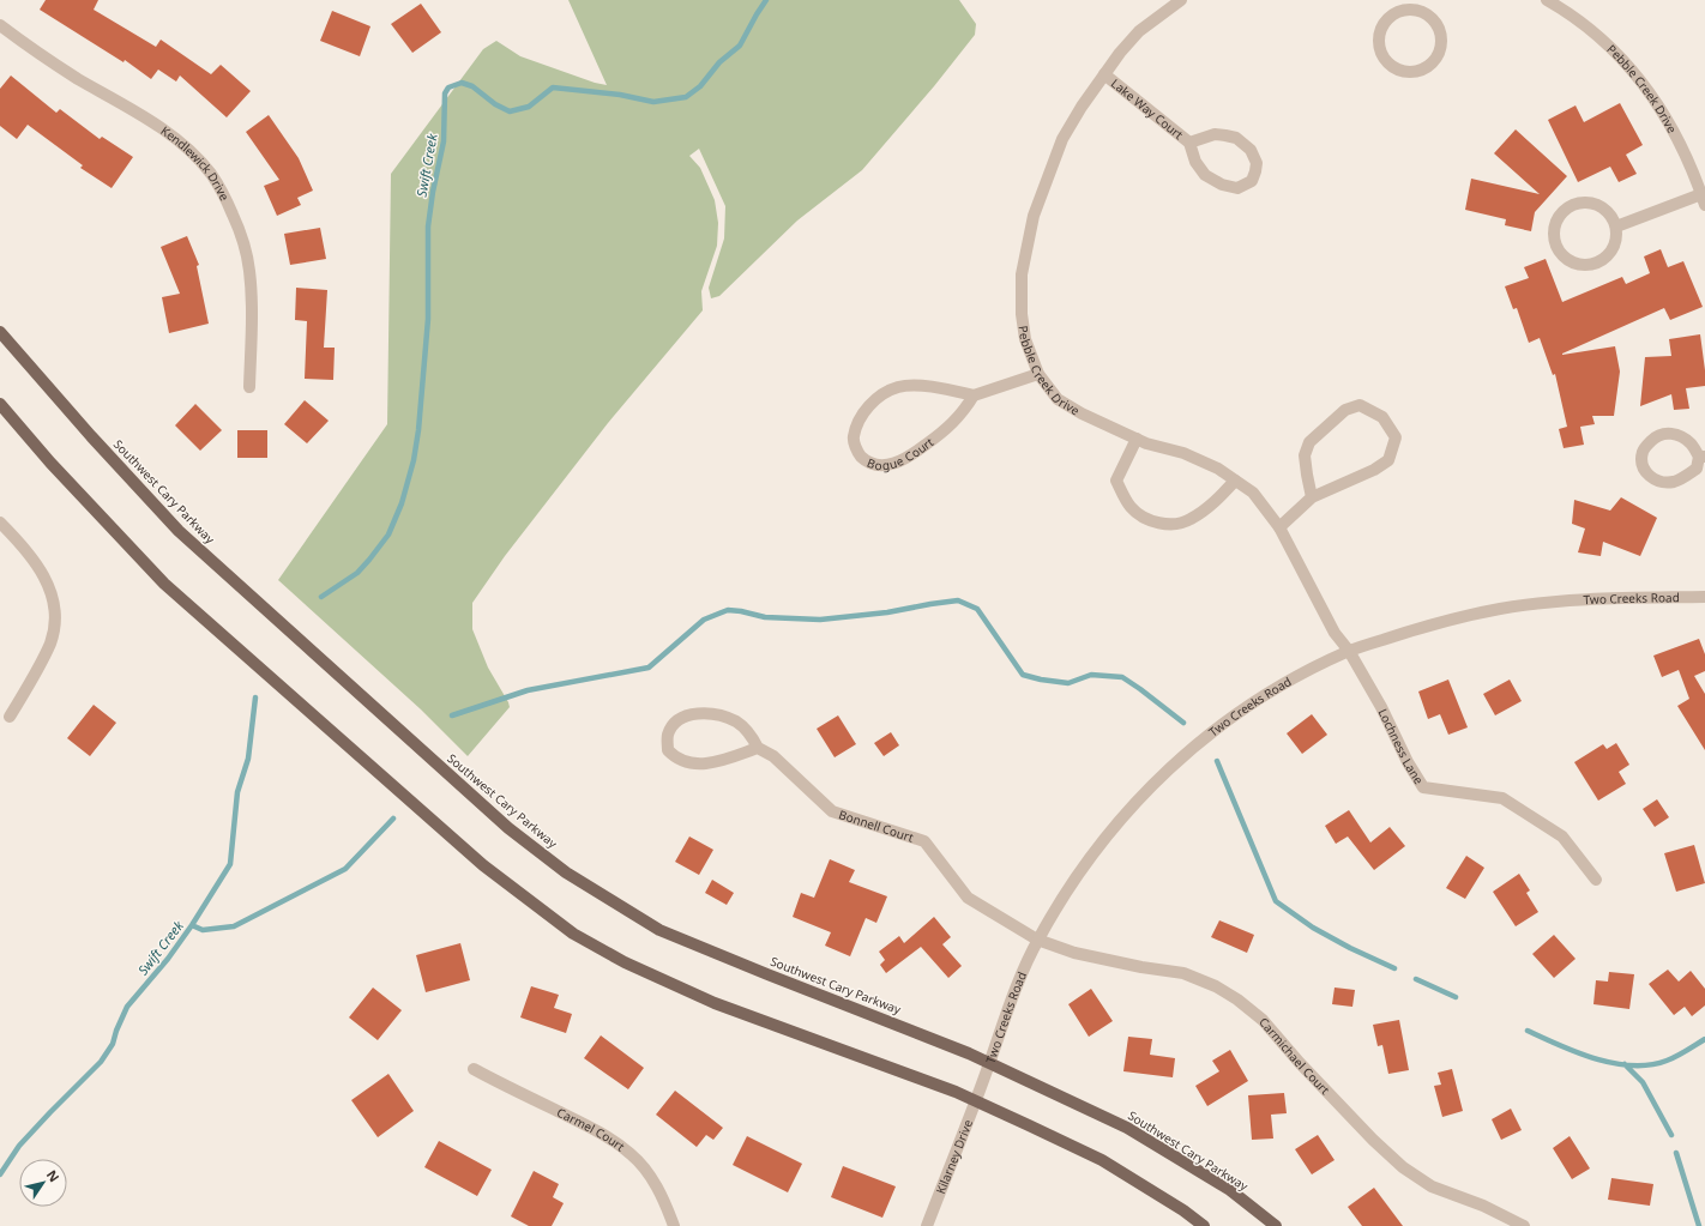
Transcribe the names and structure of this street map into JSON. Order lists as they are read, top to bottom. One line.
{"streets":{"main road":["Southwest Cary Parkway"],"street":["Pebble Creek Drive","Lake Way Court","Kendlewick Drive","Bogue Court","Two Creeks Road","Lochness Lane","Bonnell Court","Carmichael Court","Carmel Court","Kilarney Drive"]},"crossings":[["Pebble Creek Drive","Lake Way Court"],["Pebble Creek Drive","Two Creeks Road"],["Pebble Creek Drive","Lochness Lane"],["Southwest Cary Parkway","Two Creeks Road"],["Two Creeks Road","Lochness Lane"],["Two Creeks Road","Bonnell Court"],["Two Creeks Road","Carmichael Court"],["Two Creeks Road","Kilarney Drive"],["Bonnell Court","Carmichael Court"]],"water":["Swift Creek"],"north":"top right"}
